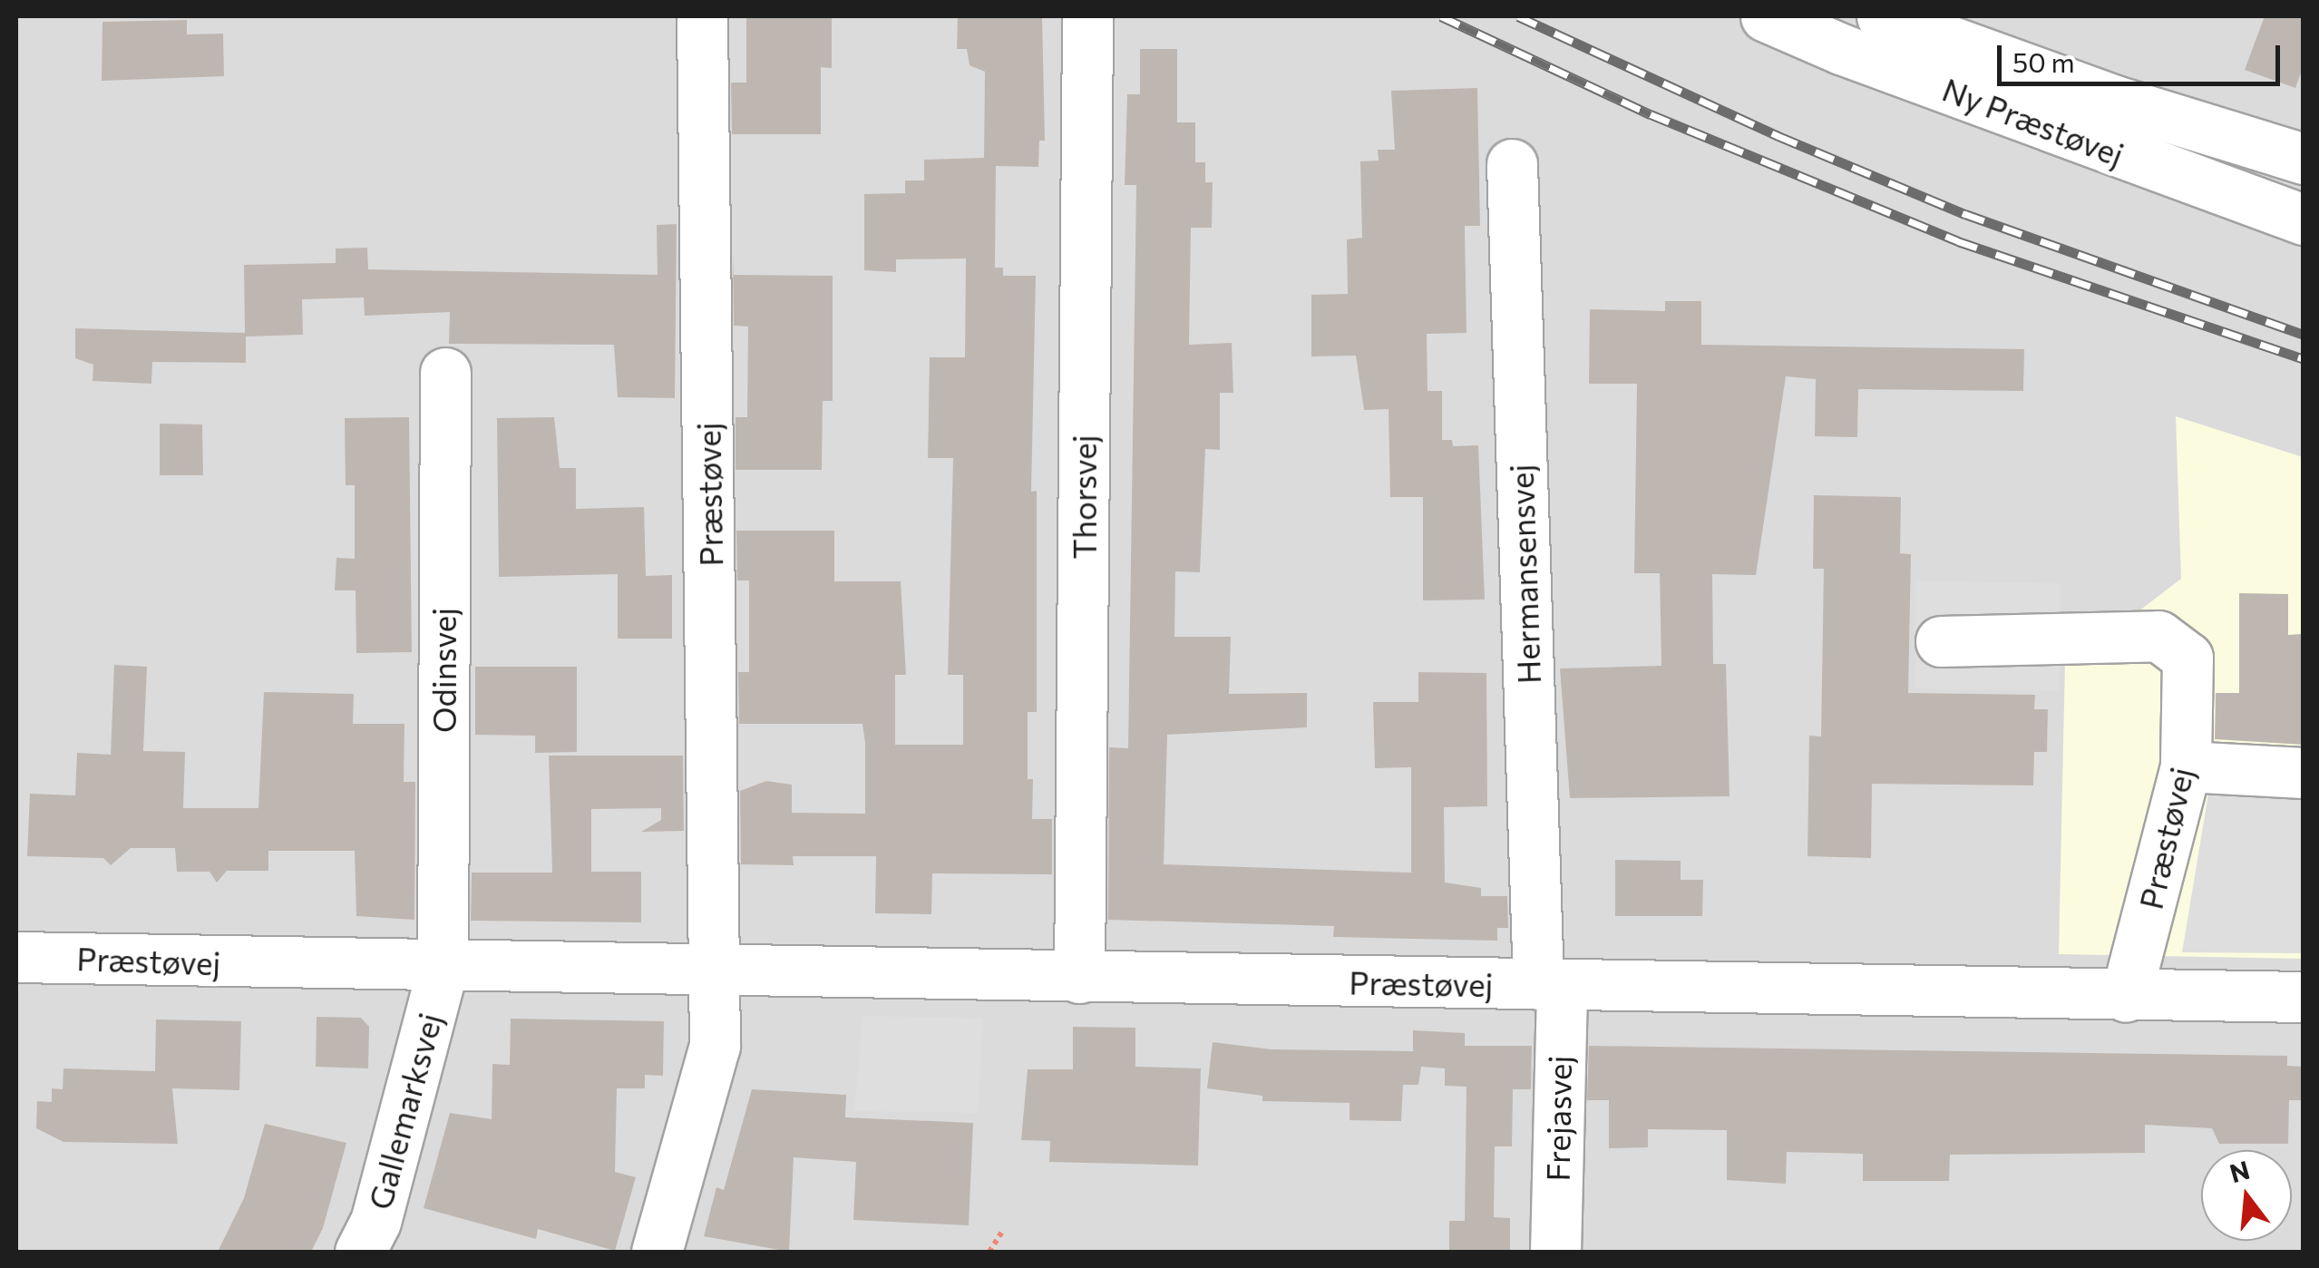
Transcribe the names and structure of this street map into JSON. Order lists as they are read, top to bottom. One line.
{"streets":{"street":["Ny Præstøvej","Præstøvej","Thorsvej","Hermansensvej","Odinsvej","Gallemarksvej","Frejasvej"]},"crossings":[["Præstøvej","Thorsvej"],["Præstøvej","Hermansensvej"],["Præstøvej","Odinsvej"],["Præstøvej","Gallemarksvej"],["Præstøvej","Frejasvej"],["Hermansensvej","Frejasvej"],["Odinsvej","Gallemarksvej"]],"scale_bar":"50 m","north":"top"}
